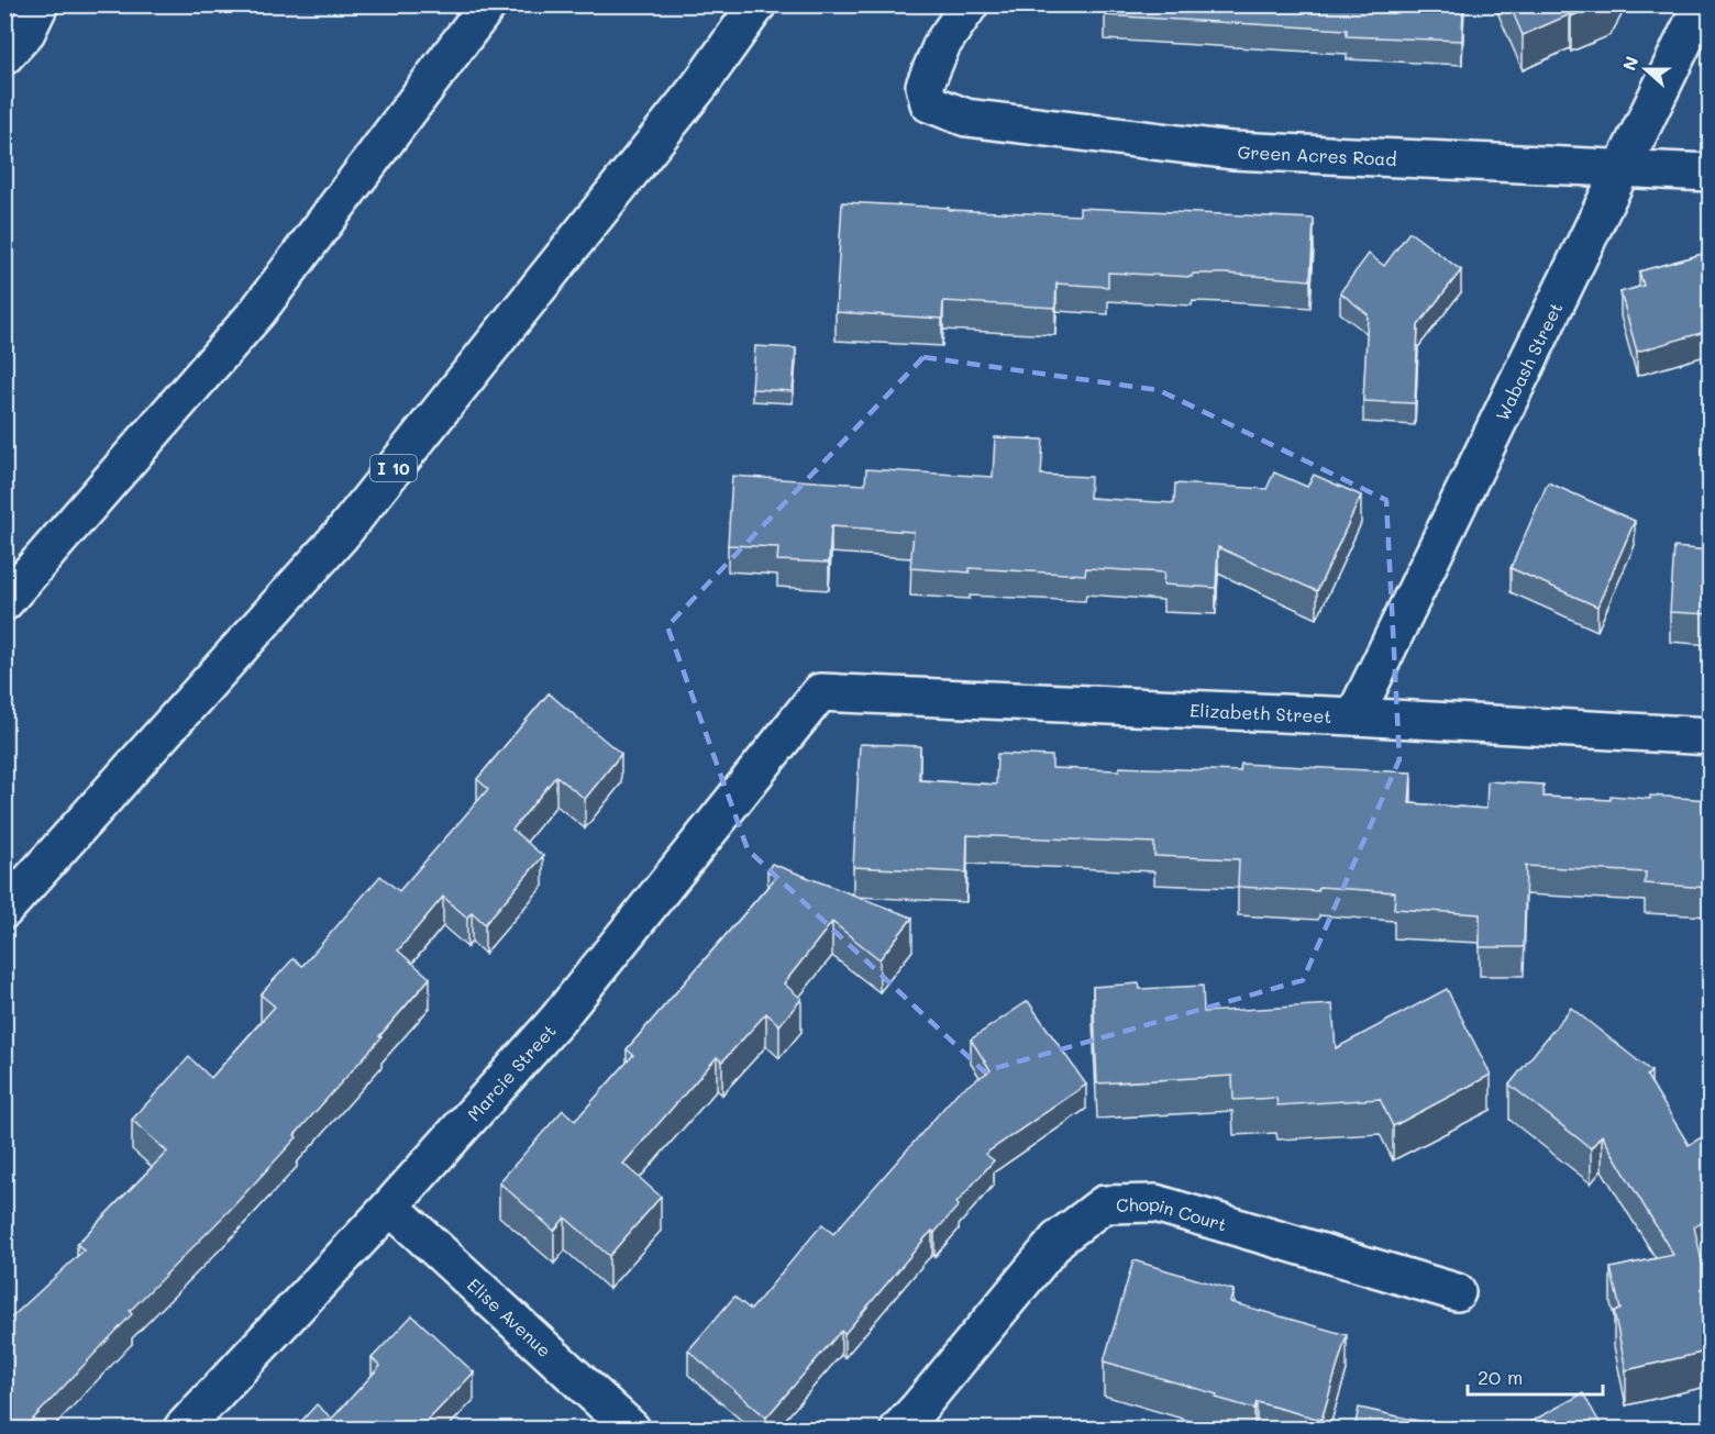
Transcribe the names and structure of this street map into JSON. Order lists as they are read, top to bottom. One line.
{"streets":{"main road":["Green Acres Road","Wabash Street","I 10","Elizabeth Street","Marcie Street","Chopin Court","Elise Avenue"]},"crossings":[["Green Acres Road","Wabash Street"],["Wabash Street","Elizabeth Street"],["Elizabeth Street","Marcie Street"],["Marcie Street","Elise Avenue"]],"scale_bar":"20 m","north":"left"}
